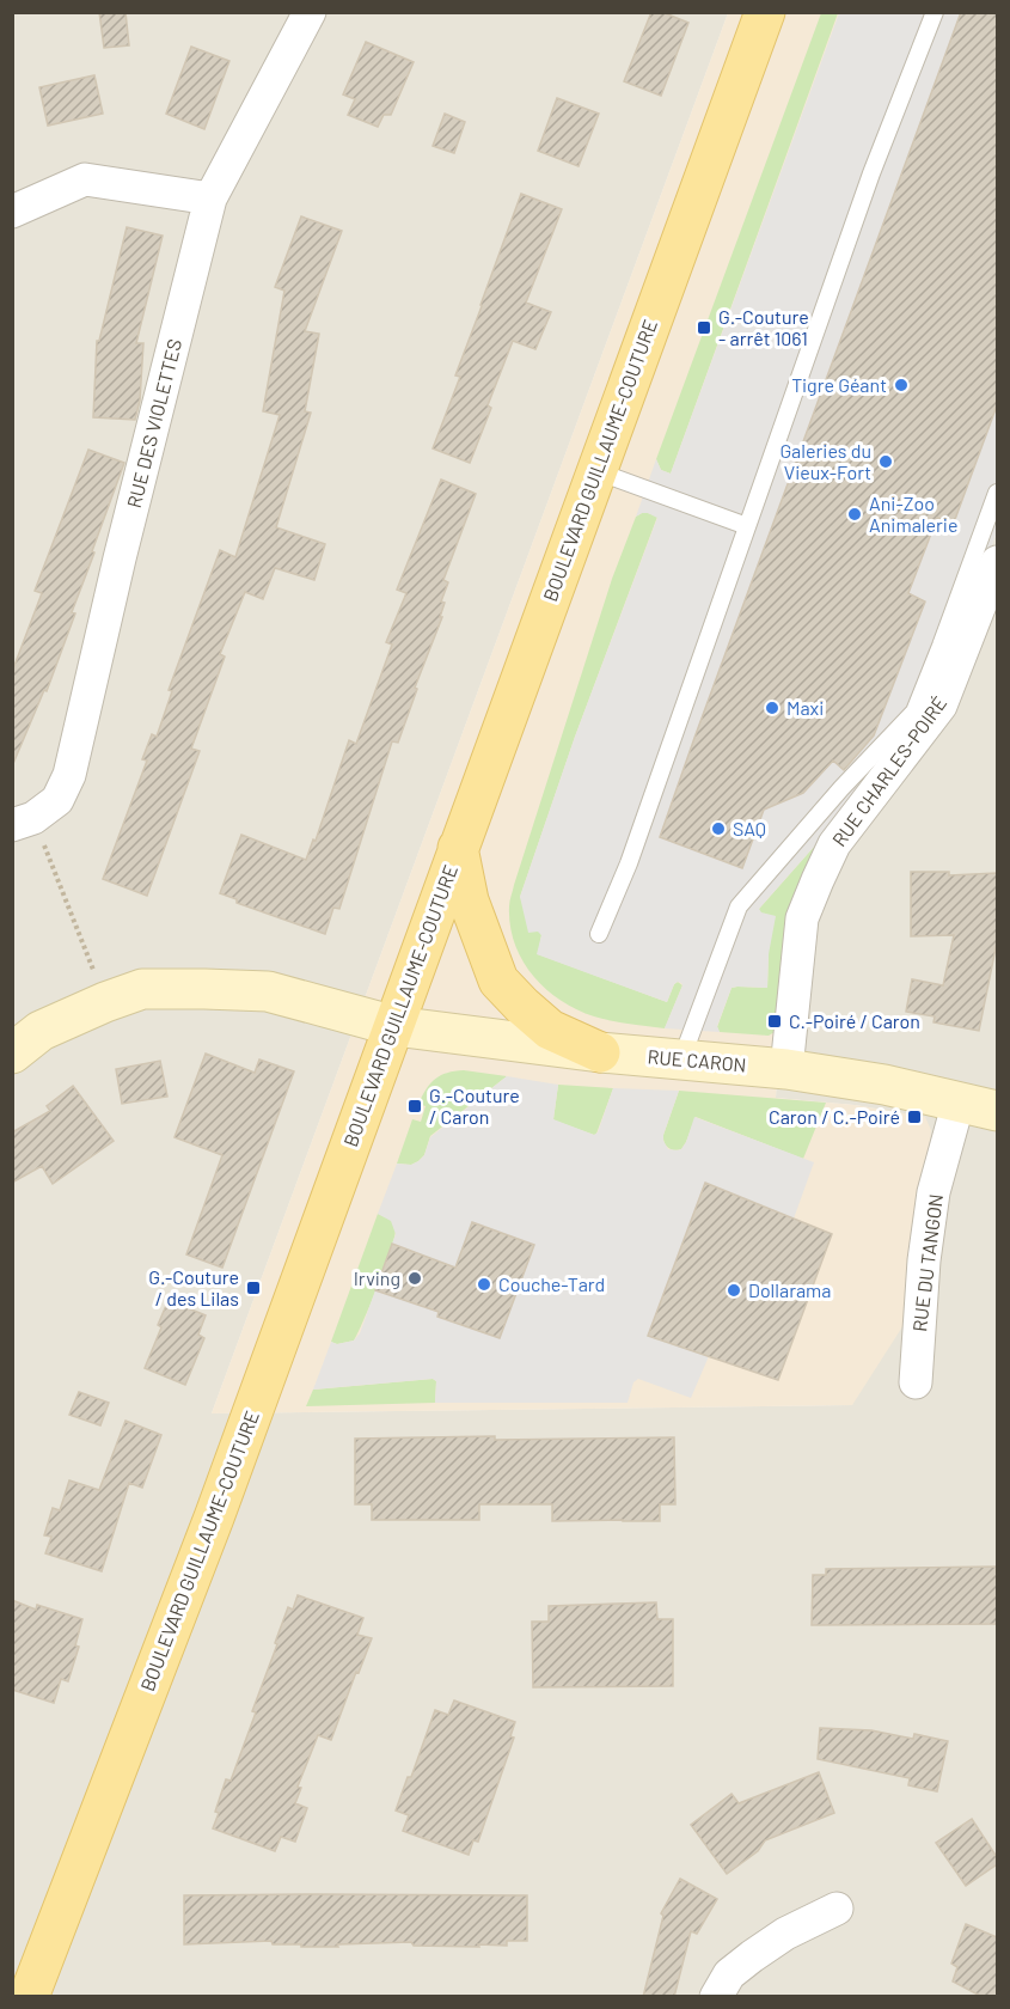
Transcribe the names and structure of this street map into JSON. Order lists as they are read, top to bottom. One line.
{"streets":{"main road":["BOULEVARD GUILLAUME-COUTURE"],"street":["RUE DES VIOLETTES","RUE CHARLES-POIRÉ","RUE CARON","RUE DU TANGON"]},"crossings":[["BOULEVARD GUILLAUME-COUTURE","RUE CARON"],["RUE CHARLES-POIRÉ","RUE CARON"],["RUE CARON","RUE DU TANGON"]],"places":{"transit":["G.-Couture - arrêt 1061","C.-Poiré / Caron","G.-Couture / Caron","Caron / C.-Poiré","G.-Couture / des Lilas"],"other":["Tigre Géant","Galeries du Vieux-Fort","Ani-Zoo Animalerie","Maxi","SAQ","Irving","Couche-Tard","Dollarama"]}}
